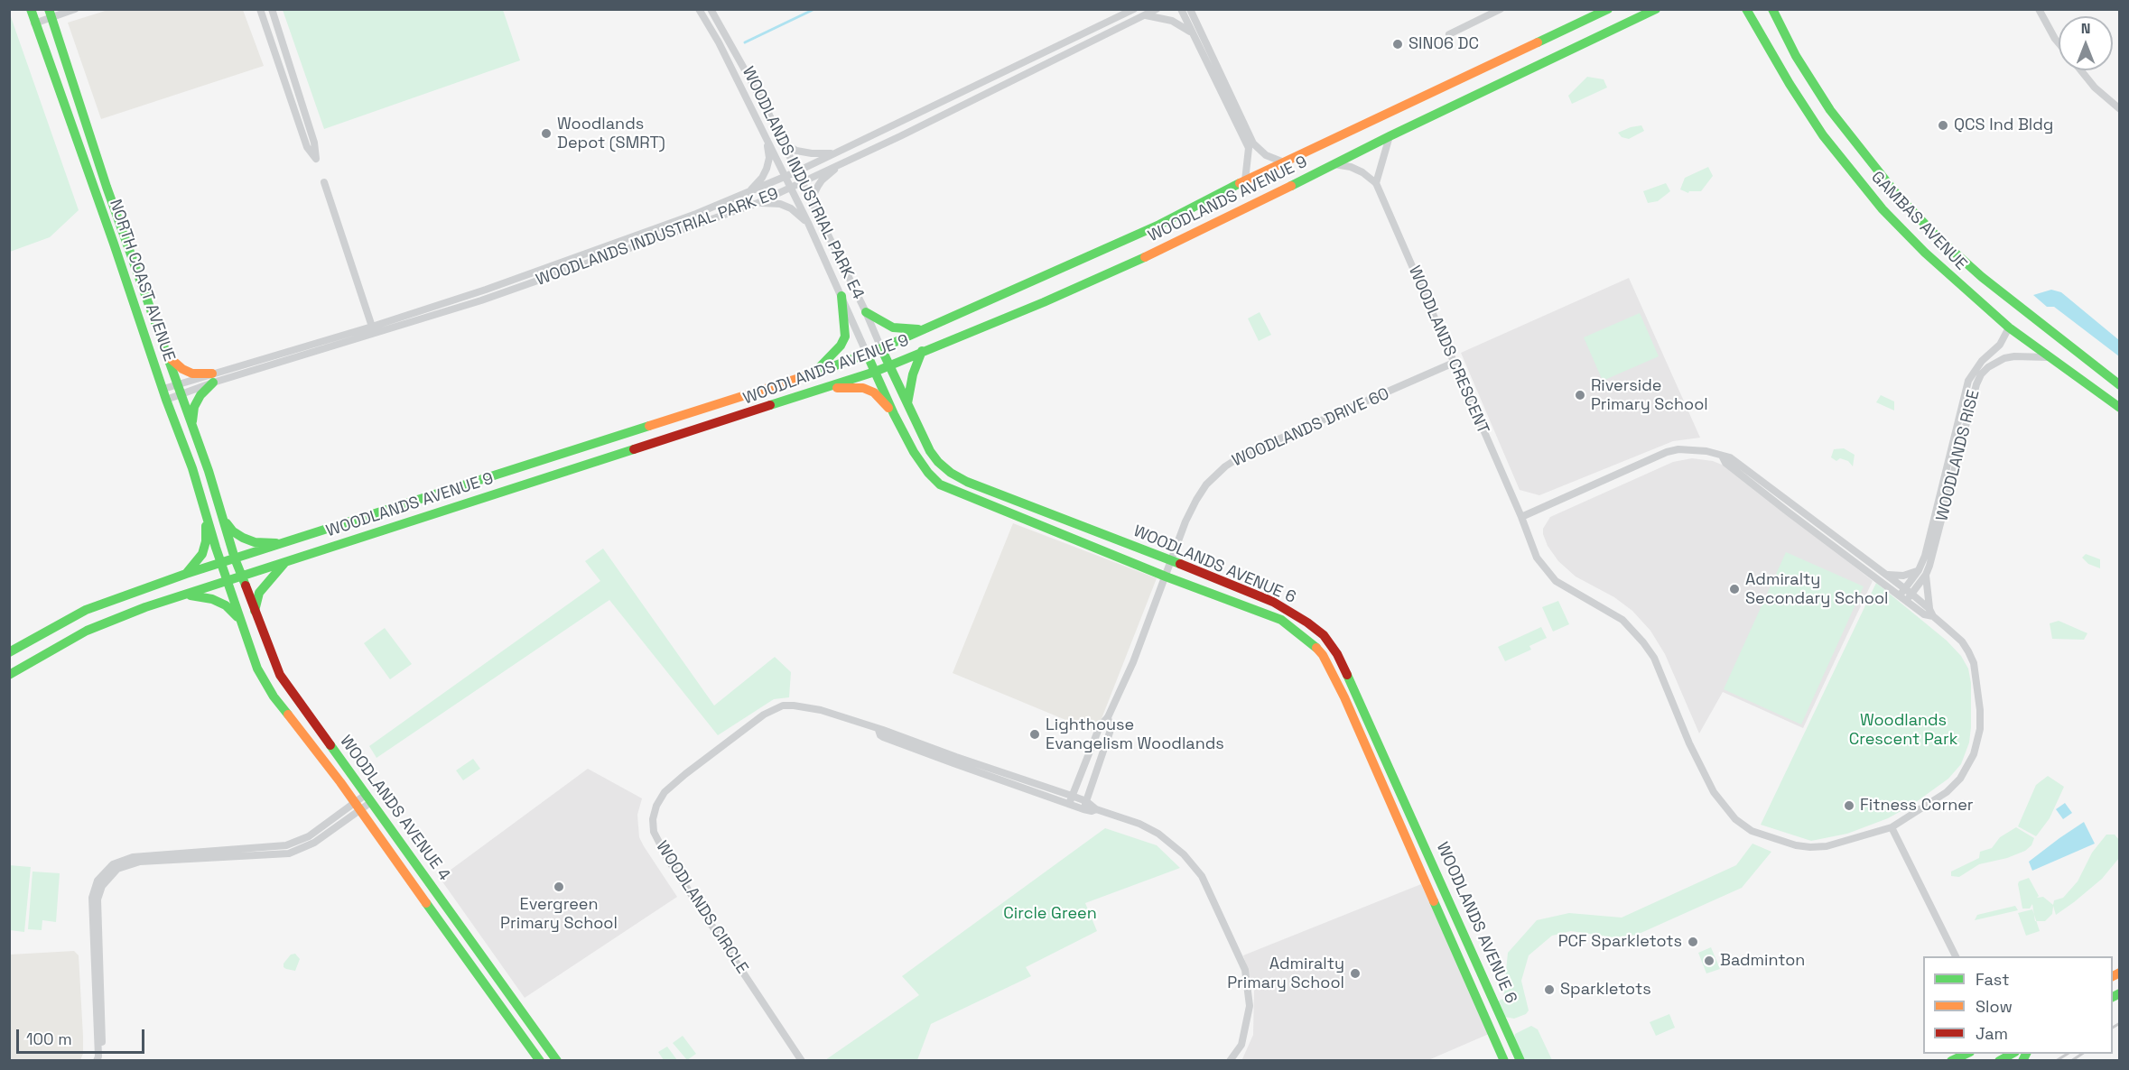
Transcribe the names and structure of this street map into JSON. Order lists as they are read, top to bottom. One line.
{"streets":{"main road":["WOODLANDS INDUSTRIAL PARK E4","WOODLANDS AVENUE 9","GAMBAS AVENUE","NORTH COAST AVENUE","WOODLANDS AVENUE 6","WOODLANDS AVENUE 4"],"street":["WOODLANDS INDUSTRIAL PARK E9","WOODLANDS CRESCENT","WOODLANDS DRIVE 60","WOODLANDS RISE","WOODLANDS CIRCLE"]},"crossings":[["WOODLANDS INDUSTRIAL PARK E4","WOODLANDS AVENUE 9"],["WOODLANDS INDUSTRIAL PARK E4","WOODLANDS INDUSTRIAL PARK E9"],["WOODLANDS INDUSTRIAL PARK E4","WOODLANDS AVENUE 6"],["WOODLANDS AVENUE 9","NORTH COAST AVENUE"],["WOODLANDS AVENUE 9","WOODLANDS AVENUE 6"],["WOODLANDS AVENUE 9","WOODLANDS AVENUE 4"],["GAMBAS AVENUE","WOODLANDS RISE"],["WOODLANDS INDUSTRIAL PARK E9","NORTH COAST AVENUE"],["NORTH COAST AVENUE","WOODLANDS AVENUE 4"],["WOODLANDS CRESCENT","WOODLANDS DRIVE 60"],["WOODLANDS CRESCENT","WOODLANDS RISE"],["WOODLANDS DRIVE 60","WOODLANDS AVENUE 6"]],"parks":["Woodlands Crescent Park","Circle Green"],"places":["SIN06 DC","QCS Ind Bldg","Woodlands Depot (SMRT)","Riverside Primary School","Admiralty Secondary School","Lighthouse Evangelism Woodlands","Fitness Corner","Evergreen Primary School","PCF Sparkletots","Badminton","Admiralty Primary School","Sparkletots"],"legend":["Fast","Slow","Jam"],"scale_bar":"100 m","north":"top"}
